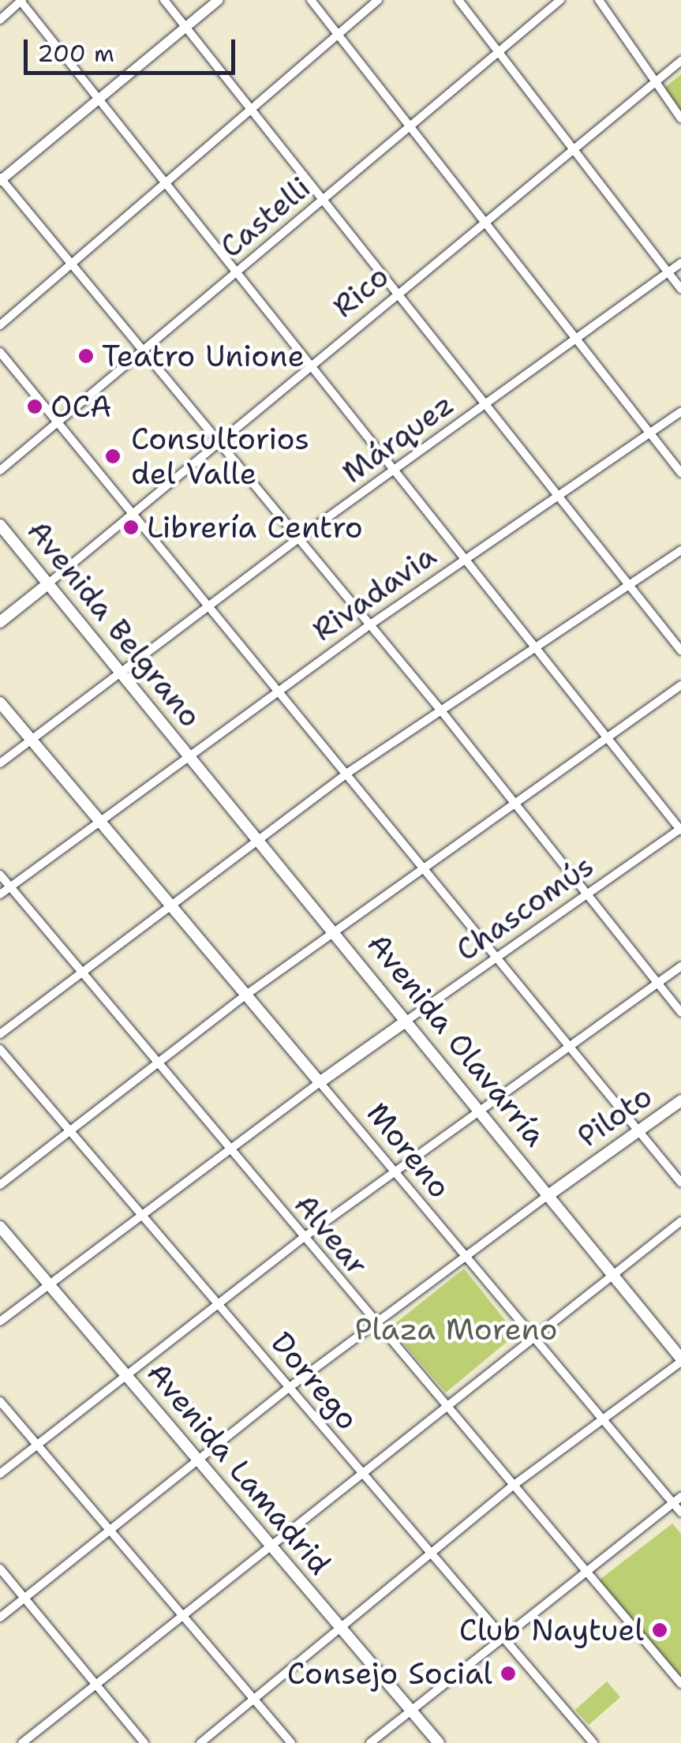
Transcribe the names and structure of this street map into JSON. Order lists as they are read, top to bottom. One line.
{"streets":{"main road":["Rico","Avenida Belgrano","Chascomús","Avenida Olavarría","Piloto","Moreno","Avenida Lamadrid"],"street":["Castelli","Márquez","Rivadavia","Alvear","Dorrego"]},"crossings":[["Rico","Avenida Belgrano"],["Márquez","Avenida Belgrano"],["Márquez","Moreno"],["Rivadavia","Avenida Belgrano"],["Rivadavia","Avenida Olavarría"],["Rivadavia","Moreno"],["Rivadavia","Alvear"],["Avenida Belgrano","Avenida Olavarría"],["Chascomús","Avenida Olavarría"],["Chascomús","Moreno"],["Avenida Olavarría","Piloto"],["Piloto","Moreno"],["Piloto","Alvear"],["Piloto","Dorrego"],["Piloto","Avenida Lamadrid"]],"parks":["Plaza Moreno"],"places":["Teatro Unione","OCA","Consultorios del Valle","Librería Centro","Club Naytuel","Consejo Social"],"scale_bar":"200 m"}
